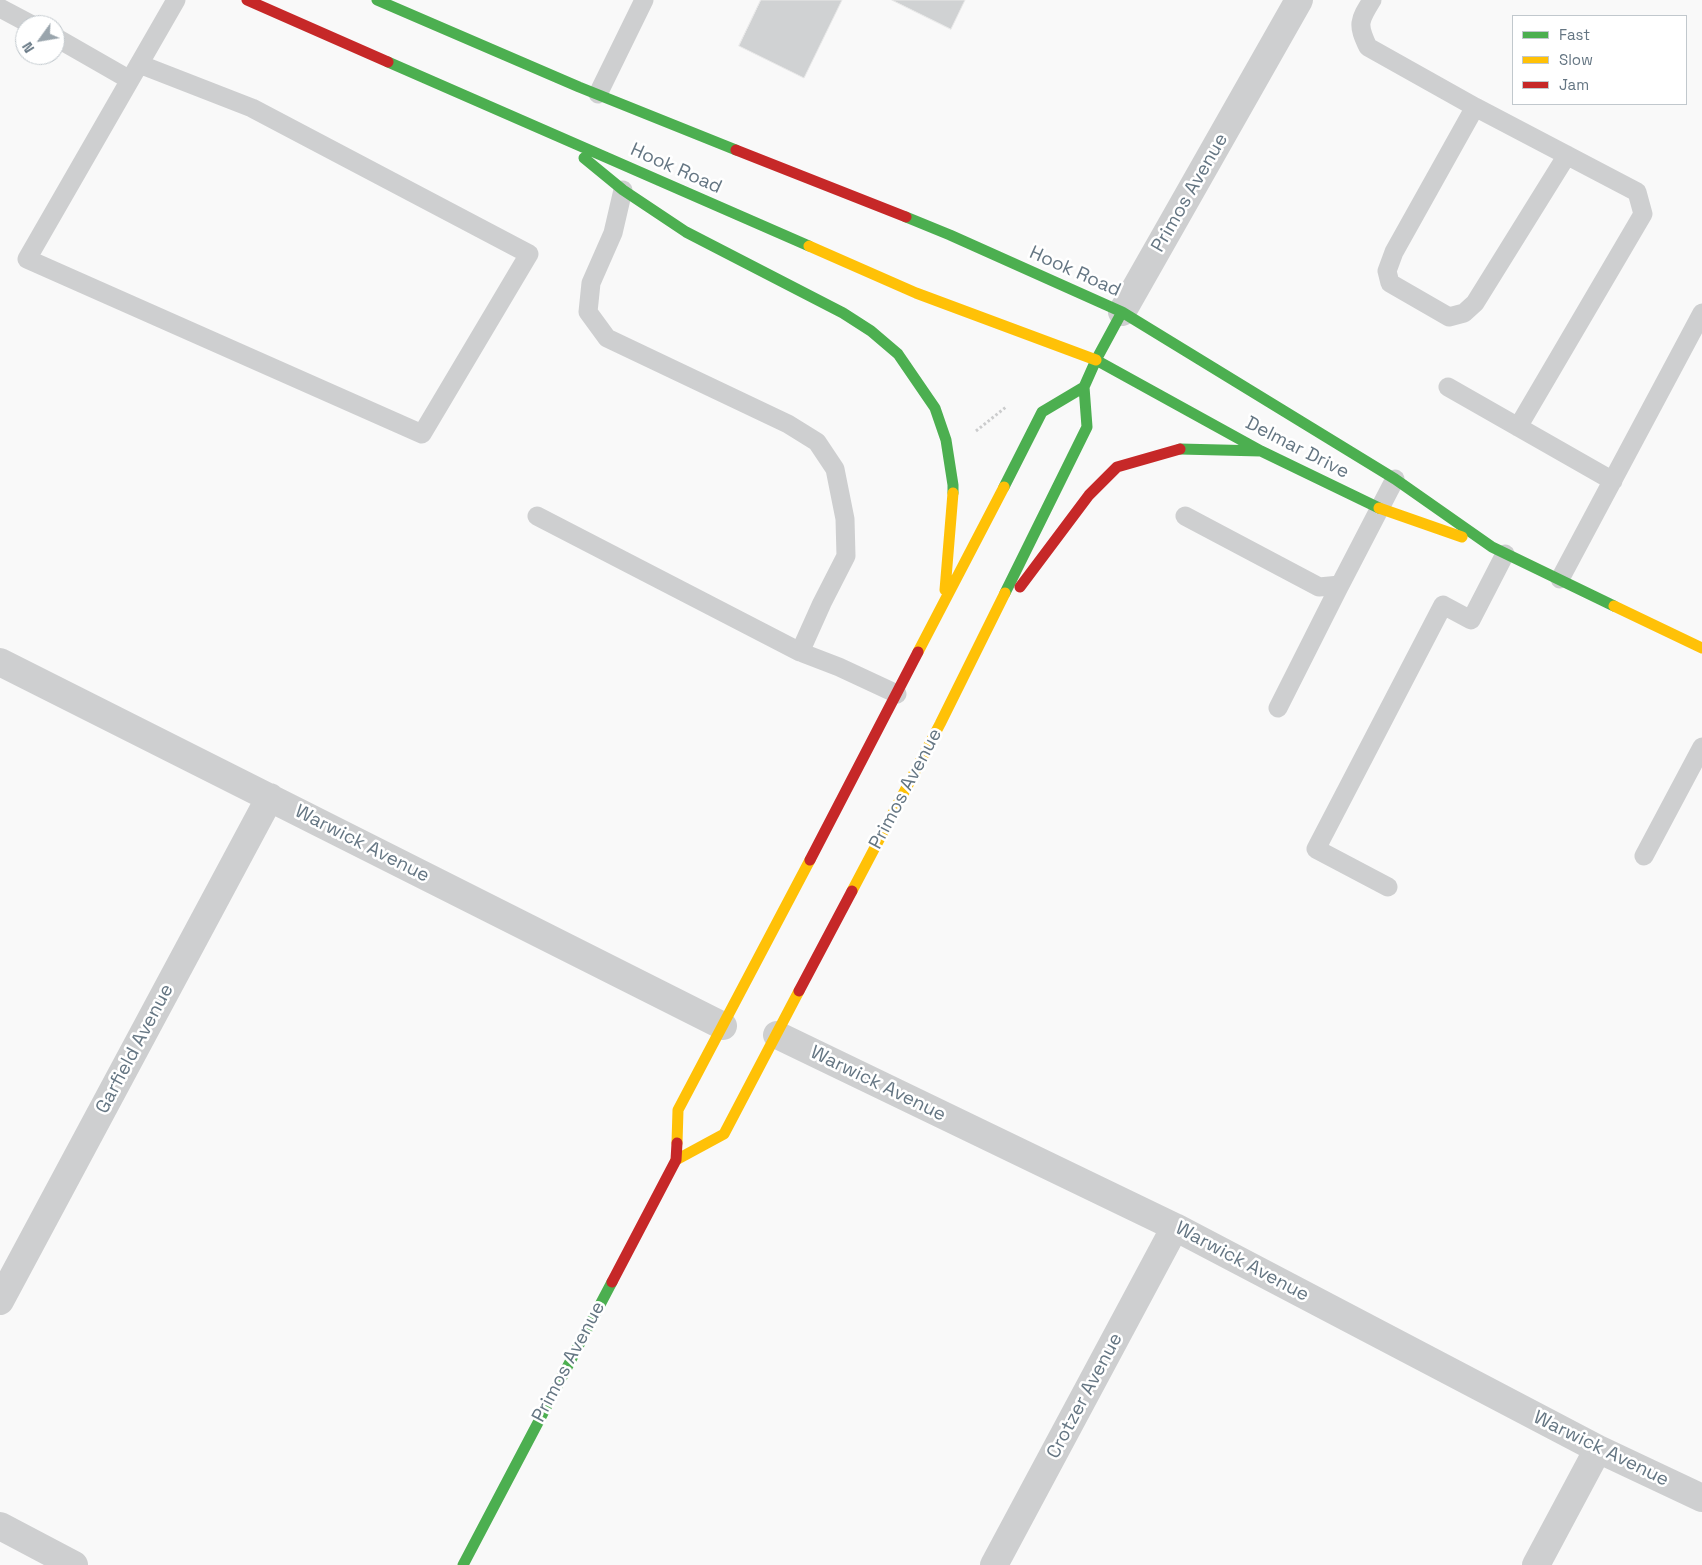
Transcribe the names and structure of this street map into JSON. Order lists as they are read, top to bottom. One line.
{"streets":{"main road":["Hook Road","Primos Avenue","Delmar Drive"],"street":["Warwick Avenue","Garfield Avenue","Crotzer Avenue"]},"crossings":[["Hook Road","Primos Avenue"],["Hook Road","Delmar Drive"],["Primos Avenue","Delmar Drive"],["Primos Avenue","Warwick Avenue"],["Warwick Avenue","Garfield Avenue"],["Warwick Avenue","Crotzer Avenue"]],"legend":["Fast","Slow","Jam"],"north":"bottom left"}
